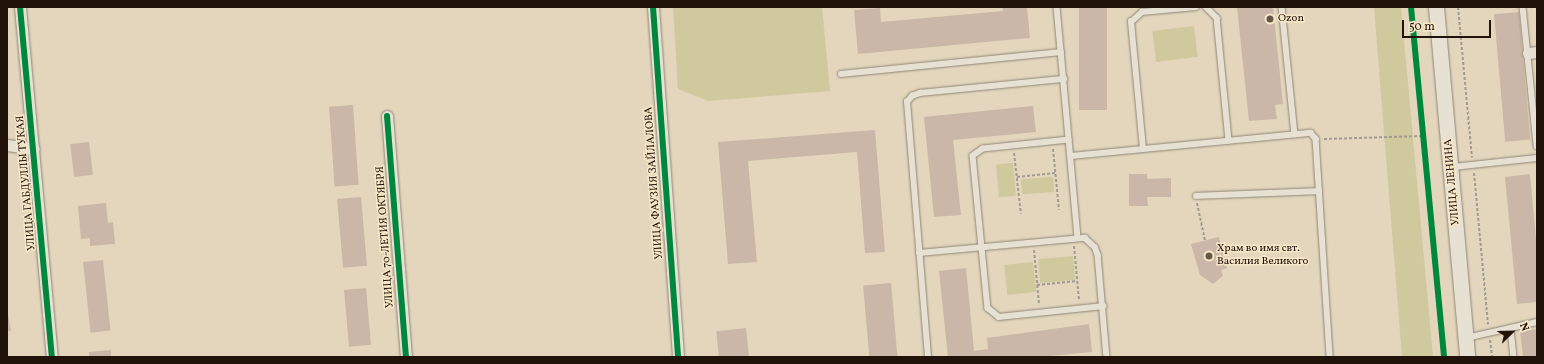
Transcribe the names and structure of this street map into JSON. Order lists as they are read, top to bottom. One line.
{"streets":{"main road":["УЛИЦА ЛЕНИНА"],"street":["УЛИЦА ГАБДУЛЛЫ ТУКАЯ","УЛИЦА ФАУЗИЯ ЗАЙЛАЛОВА","УЛИЦА 70-ЛЕТИЯ ОКТЯБРЯ"]},"places":["Ozon","Храм во имя свт. Василия Великого"],"scale_bar":"50 m","north":"top right"}
